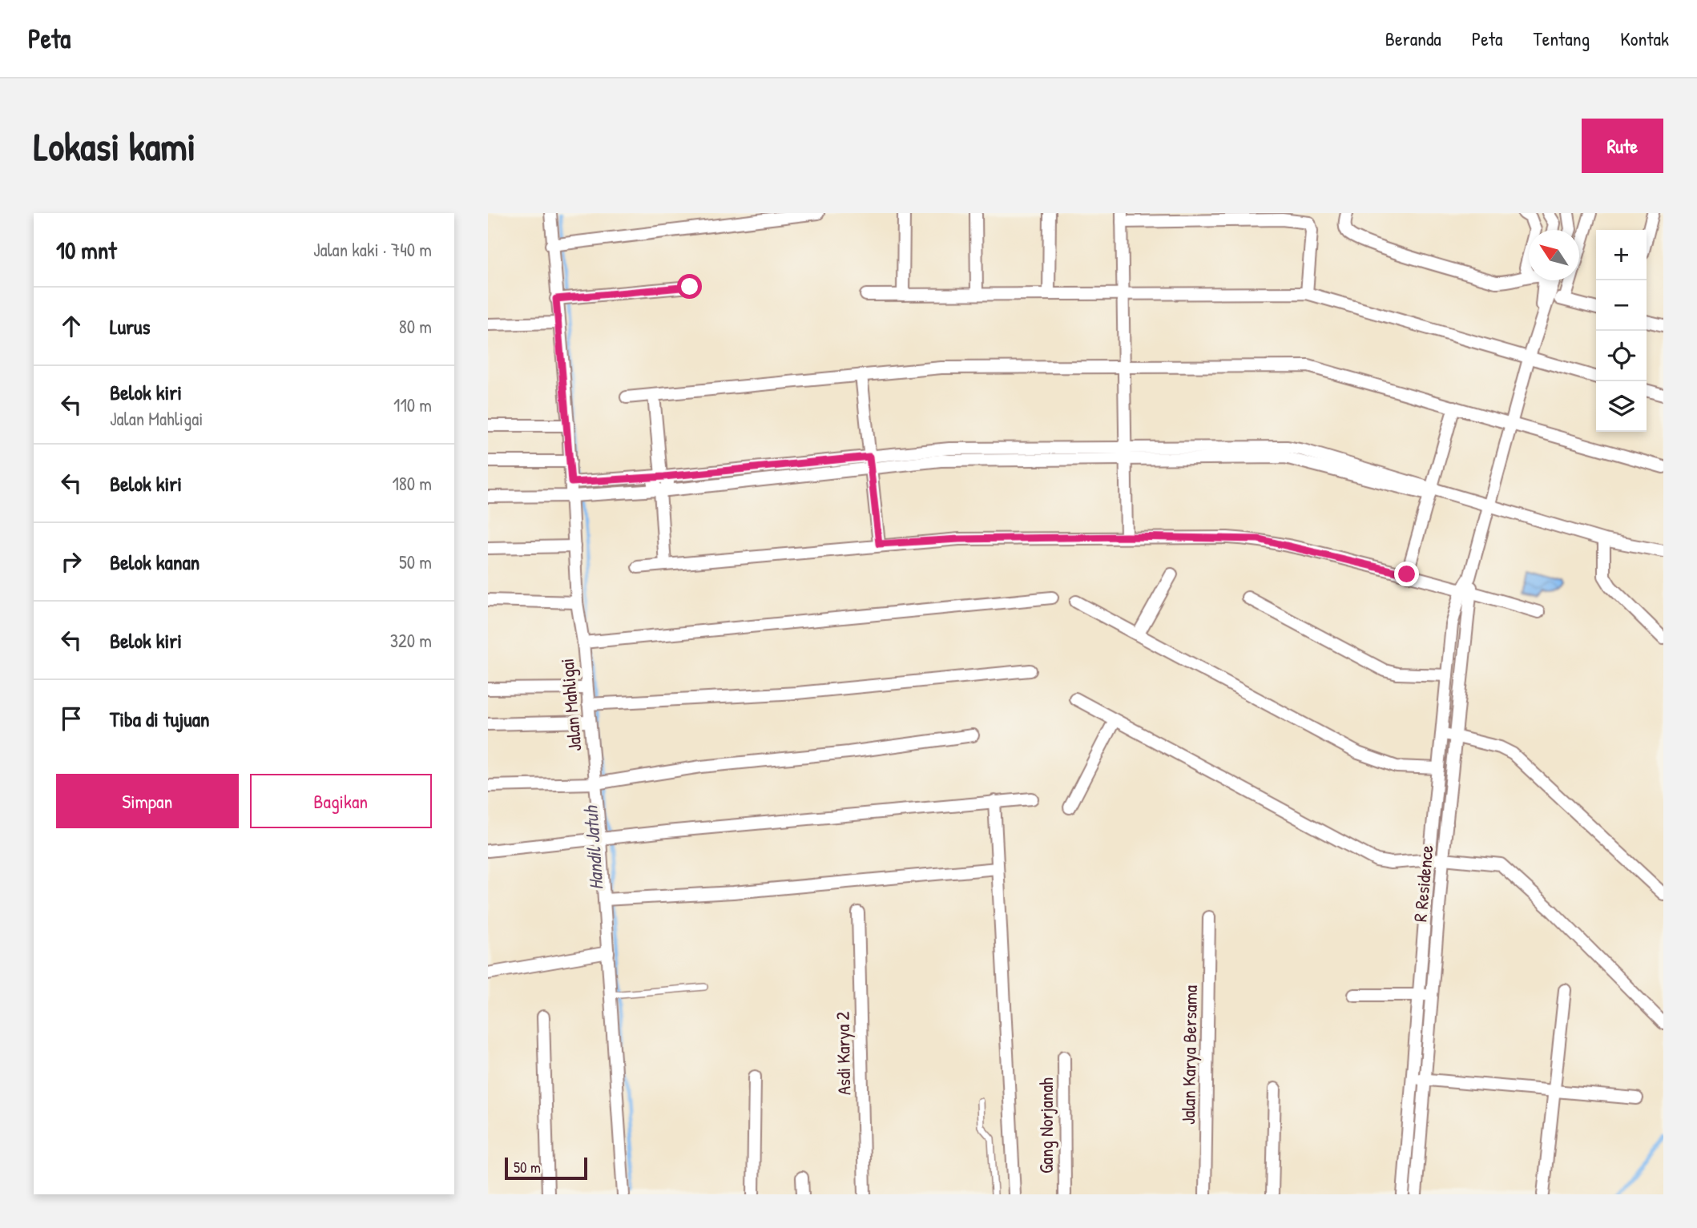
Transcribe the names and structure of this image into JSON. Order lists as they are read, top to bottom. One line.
{"streets":{"street":["Jalan Mahligai","R Residence","Asdi Karya 2","Jalan Karya Bersama","Gang Norjanah"]},"water":["Handil Jatuh"],"scale_bar":"50 m","north":"top left","page":{"header":"Peta","nav":["Beranda","Peta","Tentang","Kontak"],"buttons":["Rute",["Simpan","Bagikan"]],"title":"Lokasi kami","heading":["10 mnt","Jalan kaki · 740 m"],"map_buttons":["+","−"],"list":[["Lurus","80 m"],["Belok kiri","Jalan Mahligai","110 m"],["Belok kiri","180 m"],["Belok kanan","50 m"],["Belok kiri","320 m"],"Tiba di tujuan"],"scale":"50 m"}}
